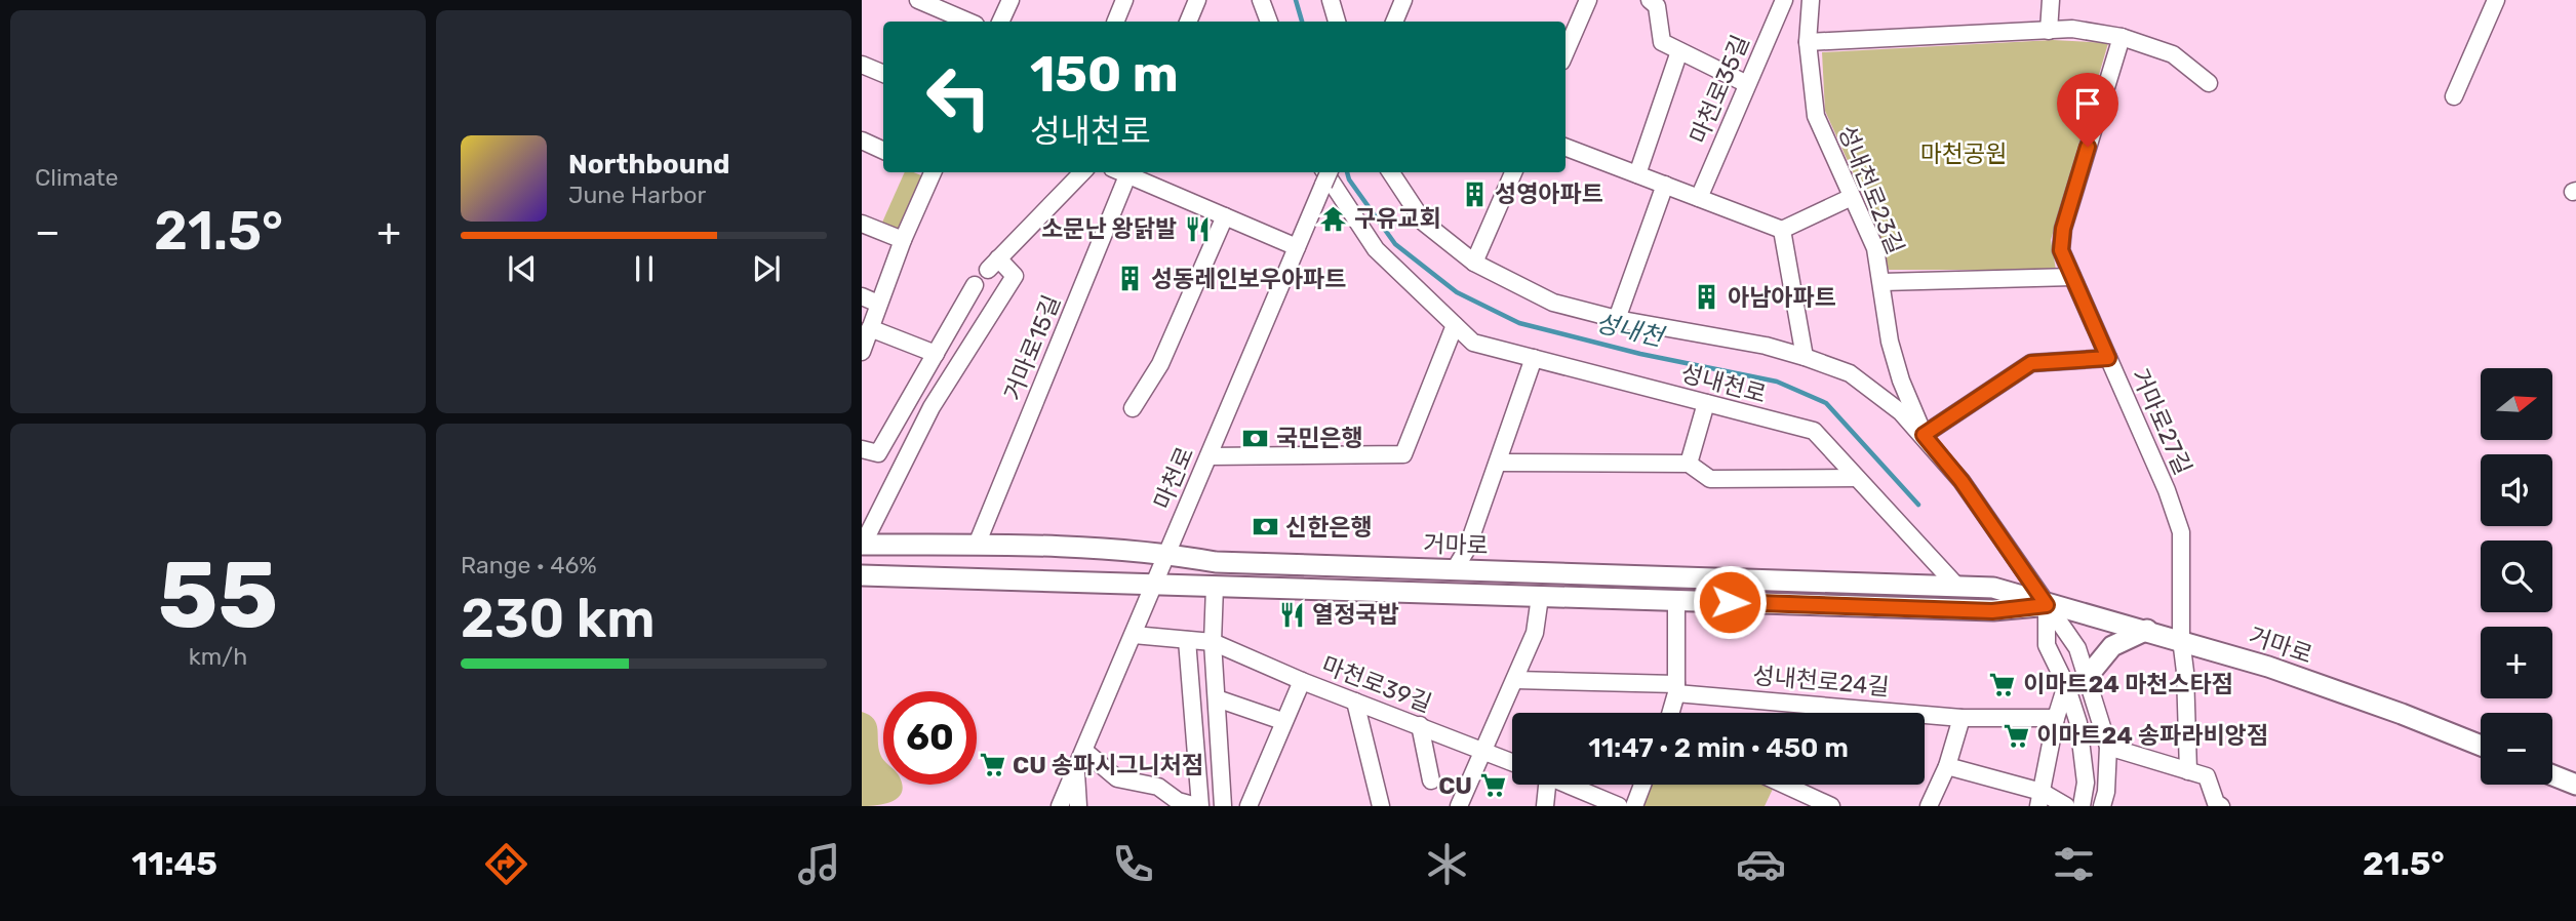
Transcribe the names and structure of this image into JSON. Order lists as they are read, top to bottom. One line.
{"streets":{"main road":["거마로"],"street":["마천로35길","성내천로23길","거마로15길","성내천로","거마로27길","마천로","성내천로24길","마천로39길"]},"crossings":[["성내천로23길","성내천로"],["거마로15길","거마로"],["성내천로","마천로"],["성내천로","거마로"],["거마로27길","거마로"],["마천로","거마로"],["마천로","마천로39길"]],"water":["성내천"],"parks":["마천공원"],"places":{"building":["성영아파트","성동레인보우아파트","아남아파트"],"temple":["구유교회"],"restaurant":["소문난 왕닭발","열정국밥"],"bank":["국민은행","신한은행"],"supermarket":["이마트24 마천스타점","이마트24 송파라비앙점","CU 송파시그니처점","CU"]},"north":"right","page":{"tile":["Climate",["55","km/h"],["Range · 46%","230 km"]],"turn":["150 m","성내천로"],"song":["Northbound","June Harbor"],"heat":["−","21.5°","+"],"map_buttons":["+","−"],"limit":"60","trip":"11:47 · 2 min · 450 m","tabs":["11:45","21.5°"]}}
